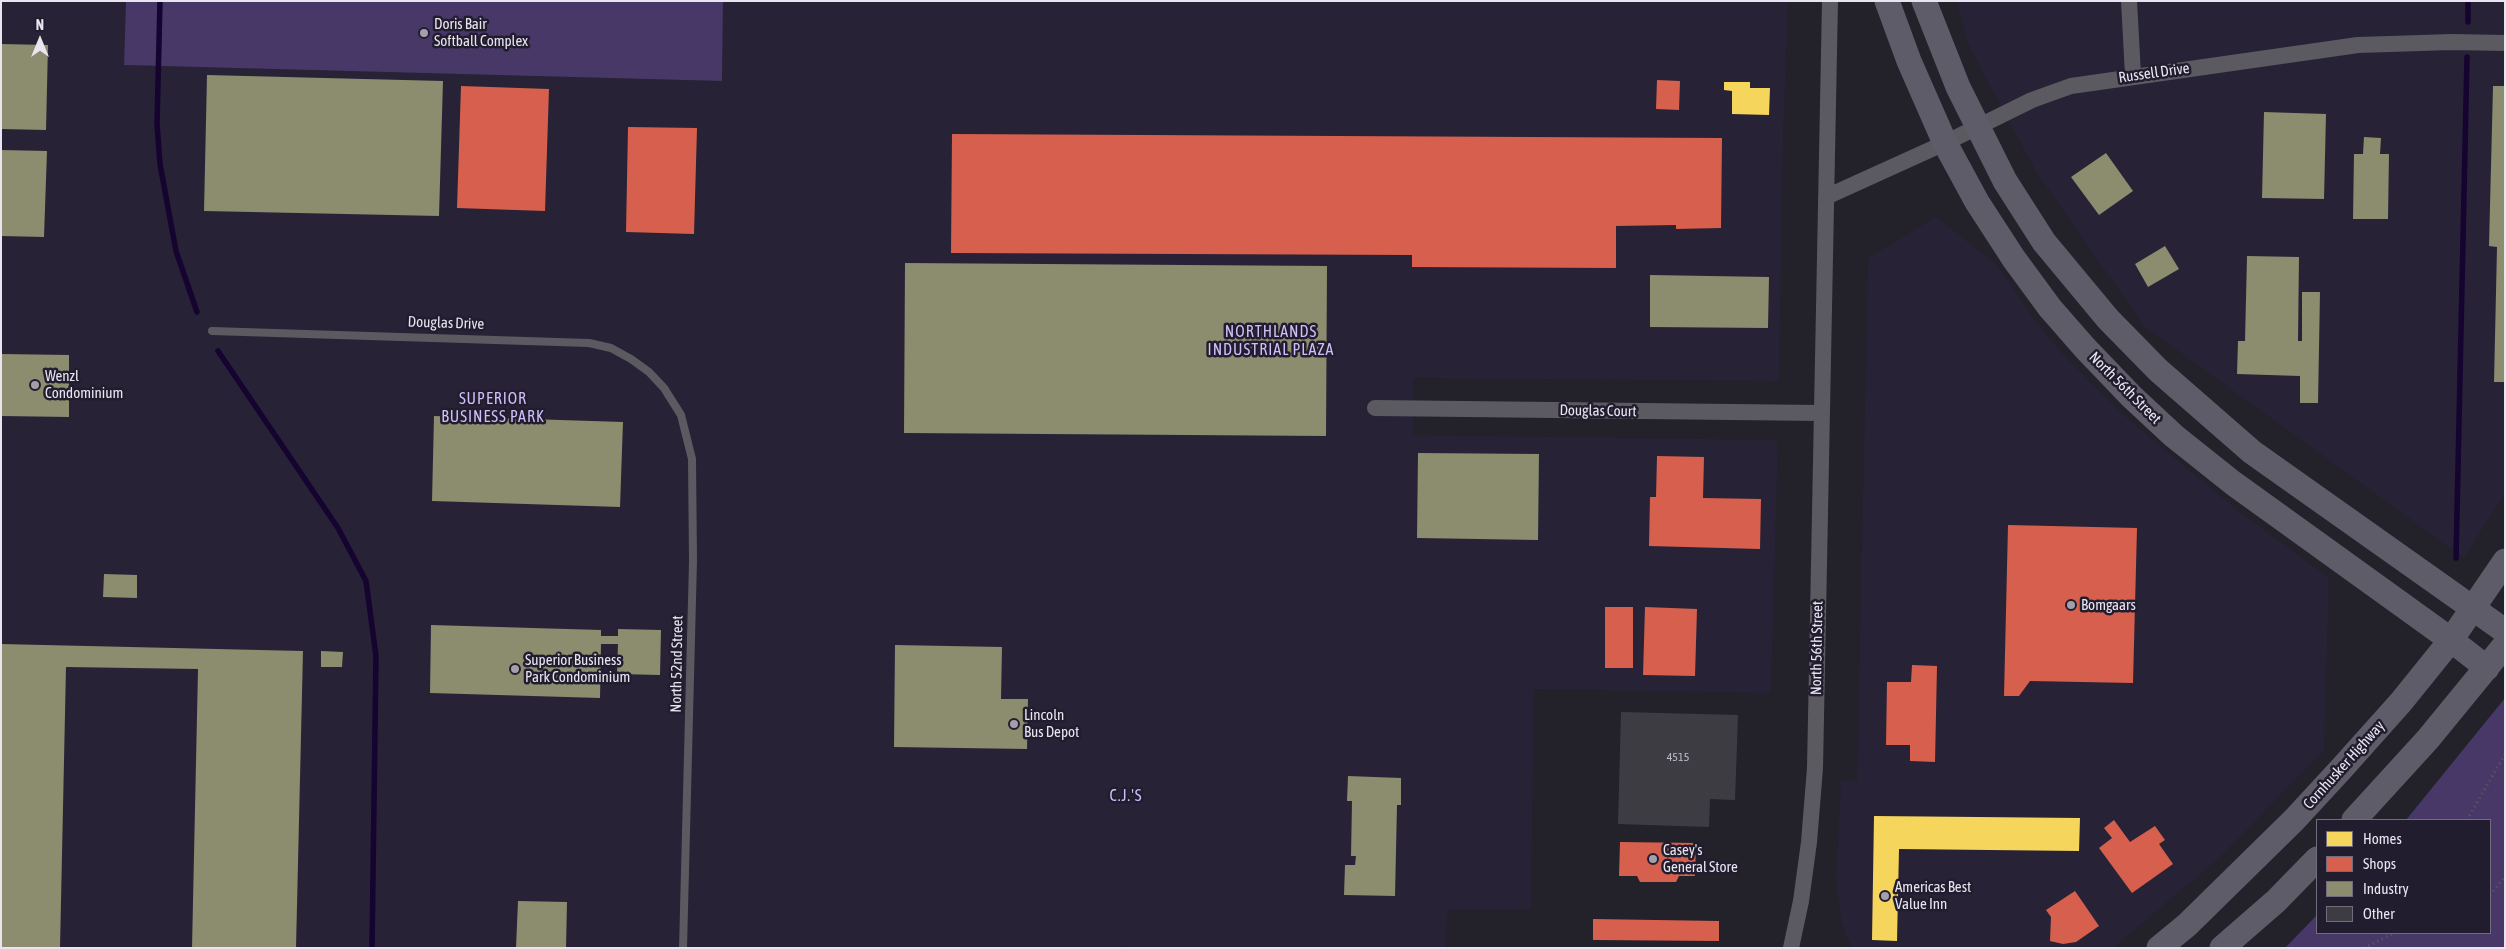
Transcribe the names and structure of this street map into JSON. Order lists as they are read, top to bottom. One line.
{"streets":{"main road":["North 56th Street","Cornhusker Highway"],"street":["Russell Drive","Douglas Court"],"lane":["Douglas Drive","North 52nd Street"]},"crossings":[["Russell Drive","North 56th Street"],["Douglas Drive","North 52nd Street"],["North 56th Street","Douglas Court"],["North 56th Street","Cornhusker Highway"]],"districts":["NORTHLANDS INDUSTRIAL PLAZA","SUPERIOR BUSINESS PARK","C.J.'S"],"places":["Doris Bair Softball Complex","Wenzl Condominium","Bomgaars","Superior Business Park Condominium","Lincoln Bus Depot","Casey's General Store","Americas Best Value Inn"],"house_numbers":["4515"],"legend":["Homes","Shops","Industry","Other"],"north":"top"}
